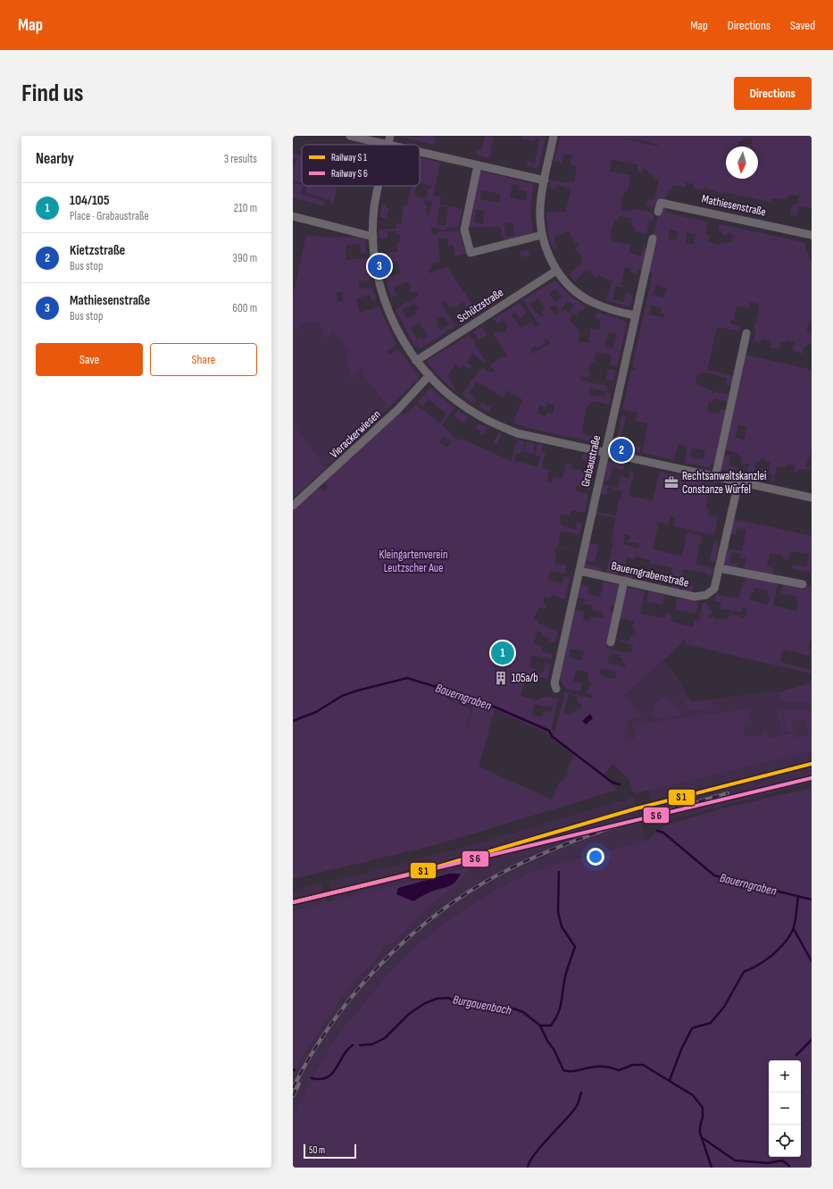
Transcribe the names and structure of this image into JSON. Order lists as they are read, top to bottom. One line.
{"streets":{"street":["Mathiesenstraße","Schützstraße","Vierackerwiesen","Grabaustraße","Bauerngrabenstraße"]},"crossings":[["Grabaustraße","Bauerngrabenstraße"]],"water":["Bauerngraben","Burgauenbach"],"parks":["Kleingartenverein Leutzscher Aue"],"places":{"office":["Rechtsanwaltskanzlei Constanze Würfel"],"building":["105a/b"]},"legend":["Railway S 1","Railway S 6"],"scale_bar":"50 m","north":"bottom","page":{"header":"Map","nav":["Map","Directions","Saved"],"buttons":["Directions",["Save","Share"]],"title":"Find us","heading":["Nearby","3 results"],"list":[{"mark":"1","name":"104/105","note":"Place · Grabaustraße","value":"210 m"},{"mark":"2","name":"Kietzstraße","note":"Bus stop","value":"390 m"},{"mark":"3","name":"Mathiesenstraße","note":"Bus stop","value":"600 m"}],"pins":["3","2","1"],"map_buttons":["+","−"],"scale":"50 m"}}
